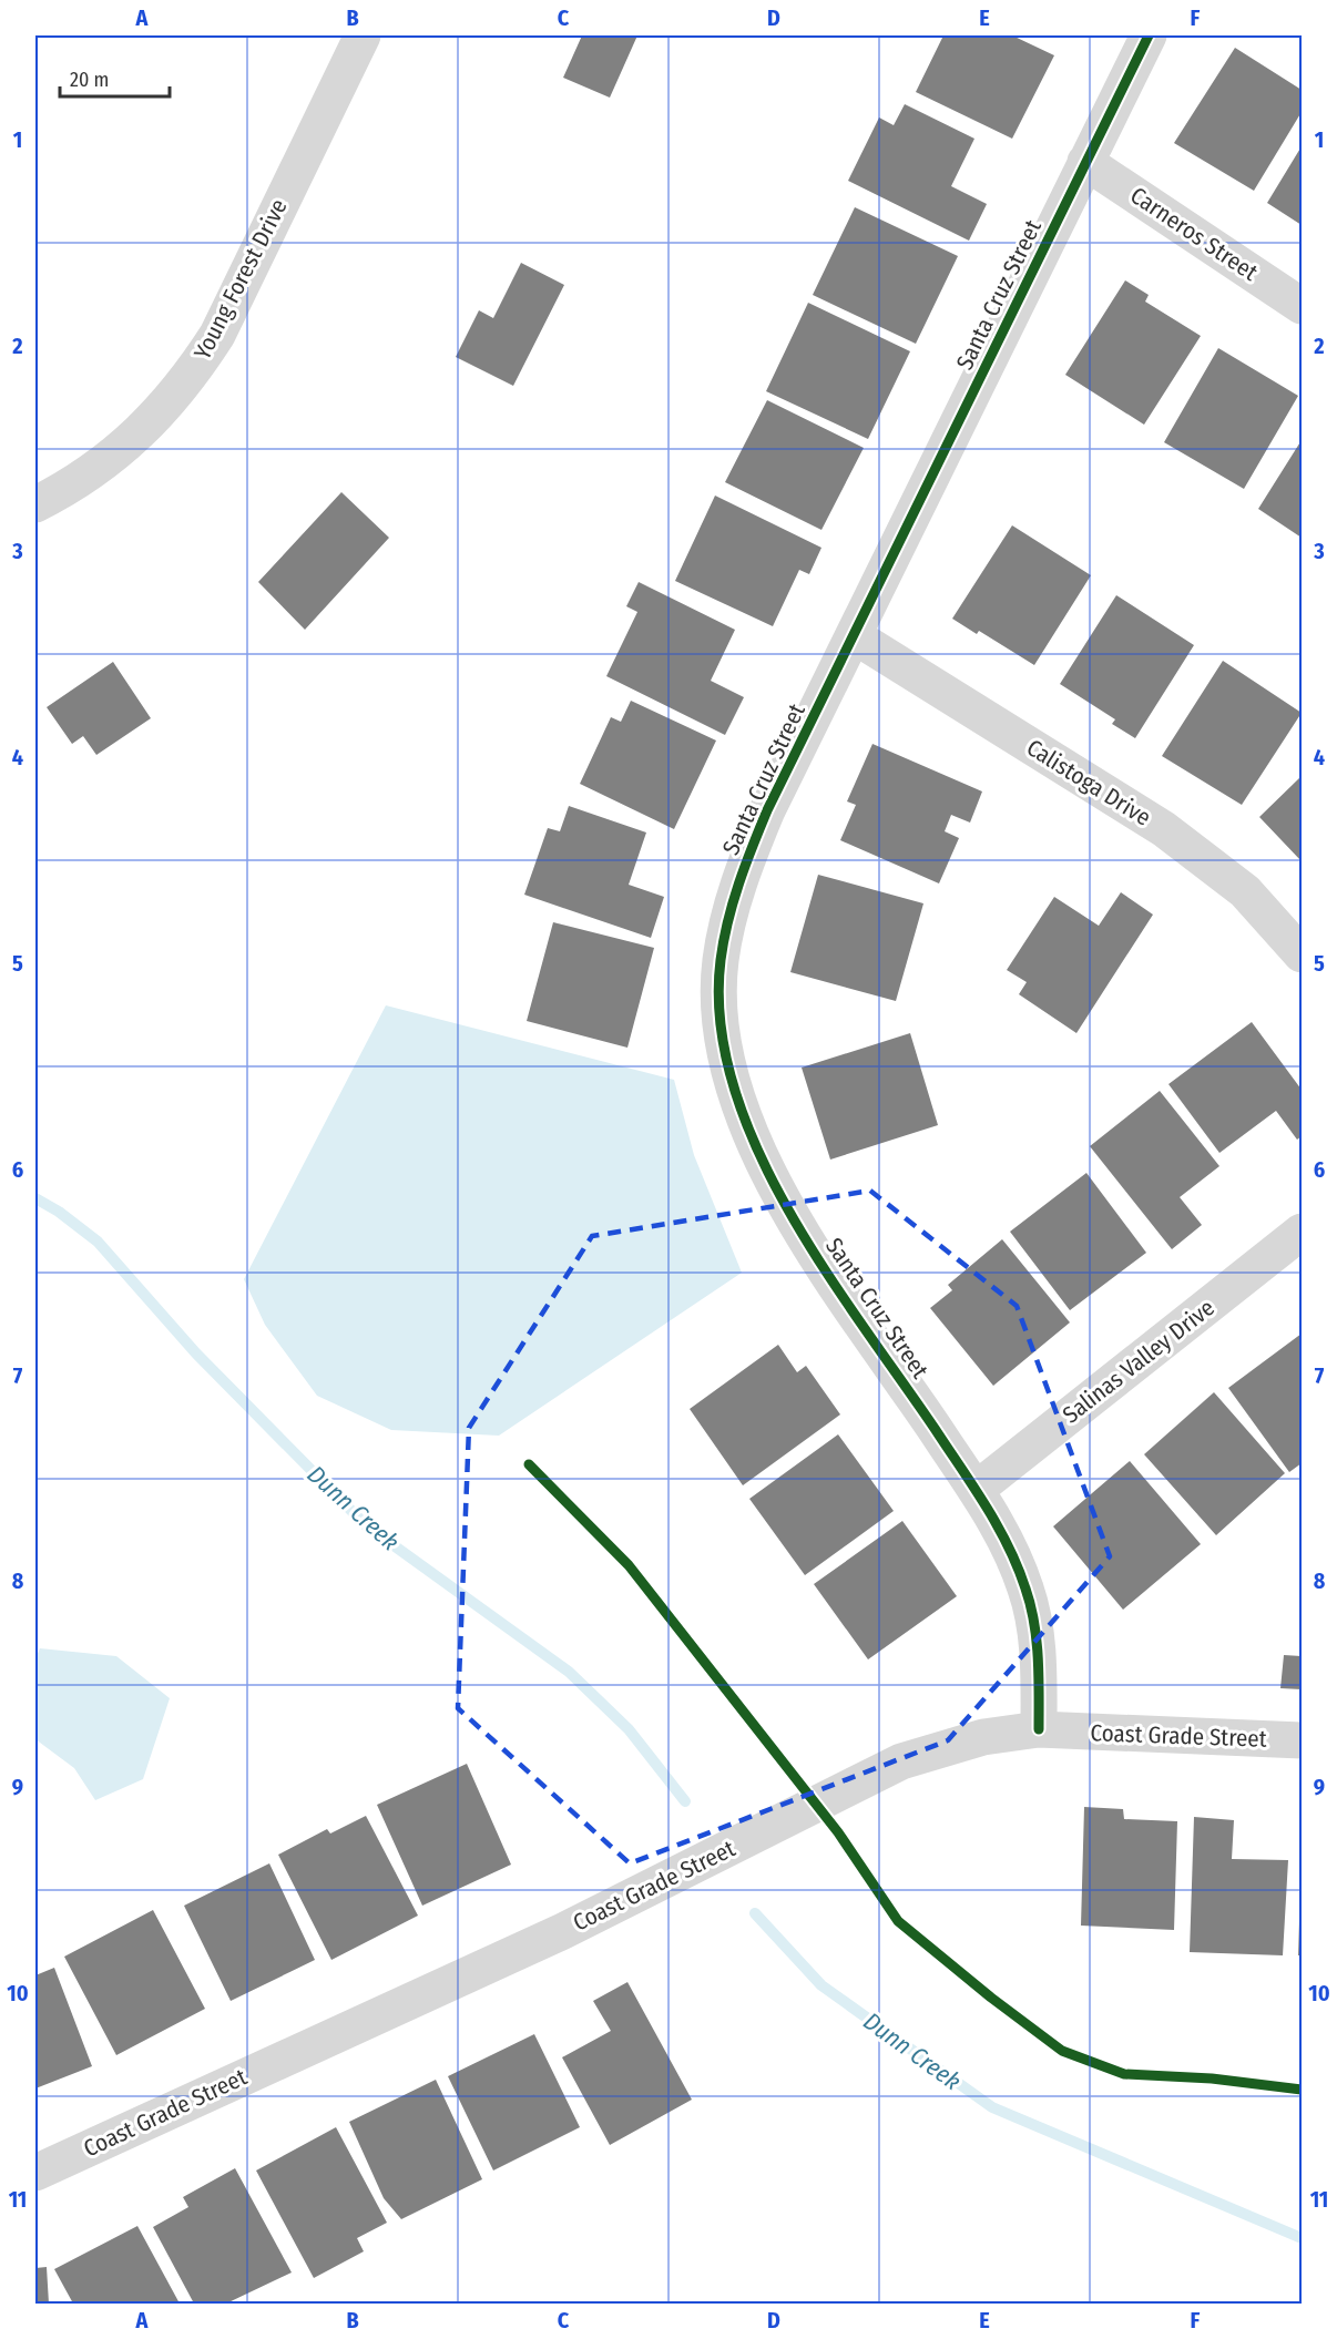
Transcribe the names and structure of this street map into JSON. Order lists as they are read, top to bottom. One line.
{"streets":{"street":["Carneros Street","Young Forest Drive","Santa Cruz Street","Calistoga Drive","Salinas Valley Drive","Coast Grade Street"]},"crossings":[["Carneros Street","Santa Cruz Street"],["Santa Cruz Street","Calistoga Drive"],["Santa Cruz Street","Salinas Valley Drive"],["Santa Cruz Street","Coast Grade Street"]],"water":["Dunn Creek"],"scale_bar":"20 m","grid":{"columns":["A","B","C","D","E","F"],"rows":["1","2","3","4","5","6","7","8","9","10","11"]}}
